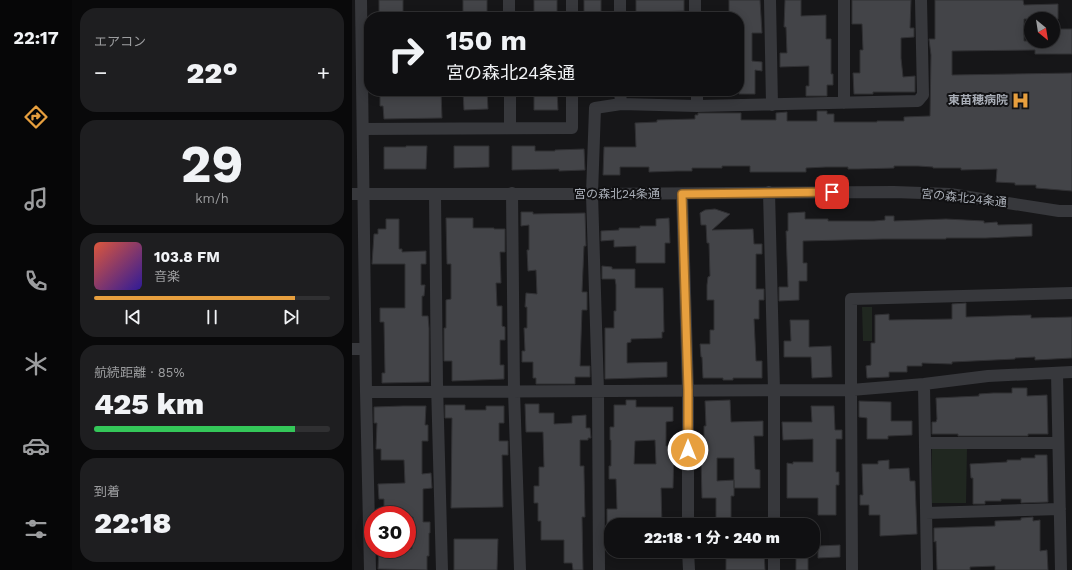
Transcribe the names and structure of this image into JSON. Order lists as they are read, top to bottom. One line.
{"streets":{"street":["宮の森北24条通"]},"places":{"hospital":["東苗穂病院"]},"north":"bottom right","page":{"tabs":"22:17","tile":["エアコン",["29","km/h"],["航続距離 · 85%","425 km"],["到着","22:18"]],"turn":["150 m","宮の森北24条通"],"heat":["−","22°","+"],"song":["103.8 FM","音楽"],"limit":"30","trip":"22:18 · 1 分 · 240 m"}}
